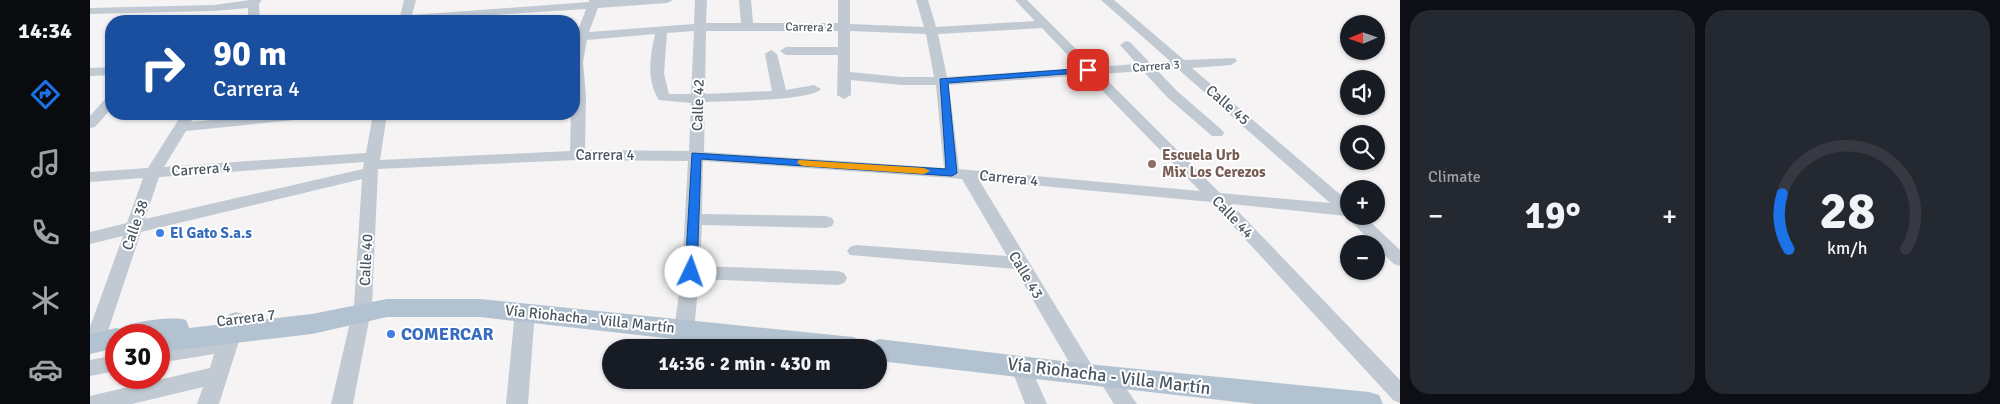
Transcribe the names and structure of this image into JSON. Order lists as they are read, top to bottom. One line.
{"streets":{"main road":["Carrera 7","Vía Riohacha - Villa Martín"],"street":["Carrera 2","Carrera 3","Calle 42","Calle 45","Carrera 4","Calle 44","Calle 38","Calle 40","Calle 43"]},"crossings":[["Carrera 2","Calle 42"],["Carrera 2","Calle 44"],["Carrera 2","Calle 43"],["Carrera 3","Calle 45"],["Carrera 3","Calle 44"],["Carrera 3","Calle 43"],["Calle 42","Carrera 4"],["Calle 42","Vía Riohacha - Villa Martín"],["Carrera 4","Calle 44"],["Carrera 4","Calle 38"],["Carrera 4","Calle 40"],["Carrera 4","Calle 43"],["Calle 40","Carrera 7"],["Calle 40","Vía Riohacha - Villa Martín"],["Calle 43","Vía Riohacha - Villa Martín"],["Carrera 7","Vía Riohacha - Villa Martín"]],"places":["Escuela Urb Mix Los Cerezos","El Gato S.a.s","COMERCAR"],"north":"left","page":{"tabs":"14:34","tile":"Climate","map_buttons":["+","−"],"turn":["90 m","Carrera 4"],"heat":["−","19°","+"],"limit":"30","trip":"14:36 · 2 min · 430 m","gauge":["28","km/h"]}}
